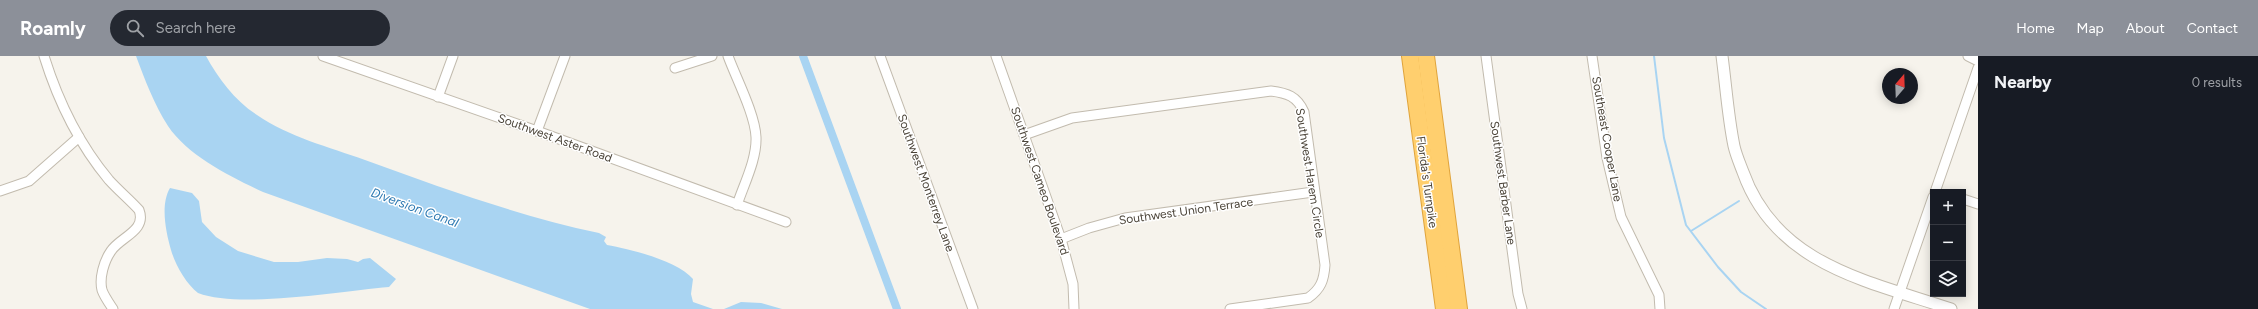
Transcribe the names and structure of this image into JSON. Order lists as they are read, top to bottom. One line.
{"streets":{"highway":["Florida's Turnpike"],"street":["Southwest Aster Road","Southeast Cooper Lane","Southwest Harem Circle","Southwest Cameo Boulevard","Southwest Monterrey Lane","Southwest Barber Lane","Southwest Union Terrace"]},"crossings":[["Southwest Harem Circle","Southwest Cameo Boulevard"],["Southwest Harem Circle","Southwest Union Terrace"],["Southwest Cameo Boulevard","Southwest Union Terrace"]],"water":["Diversion Canal"],"north":"top","page":{"header":"Roamly","search":"Search here","nav":["Home","Map","About","Contact"],"heading":["Nearby","0 results"],"map_buttons":["+","−"]}}
